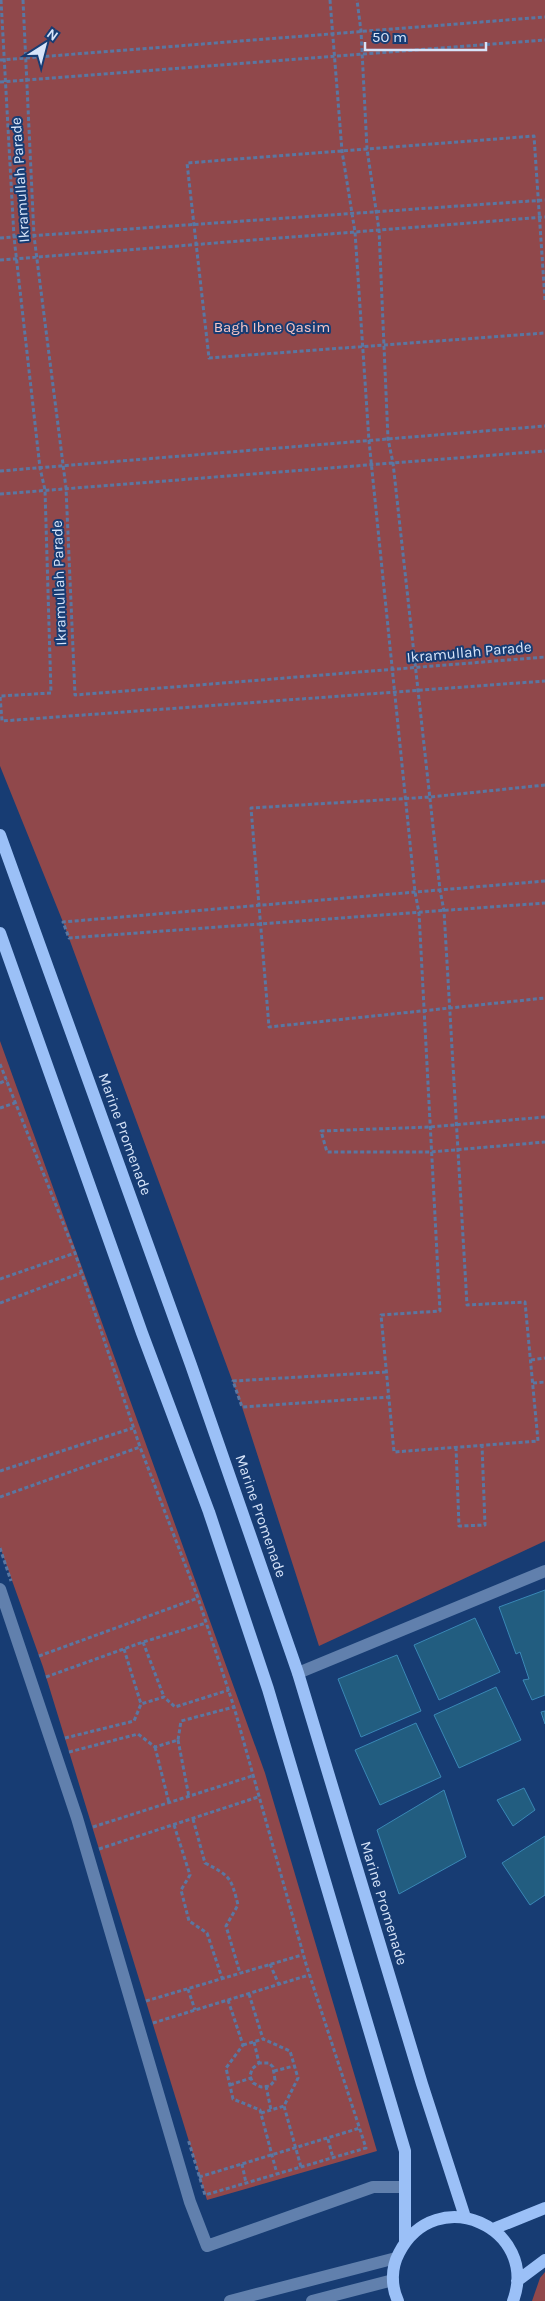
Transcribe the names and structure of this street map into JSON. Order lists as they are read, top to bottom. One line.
{"streets":{"main road":["Marine Promenade"],"path":["Ikramullah Parade"]},"parks":["Bagh Ibne Qasim"],"scale_bar":"50 m","north":"top right"}
